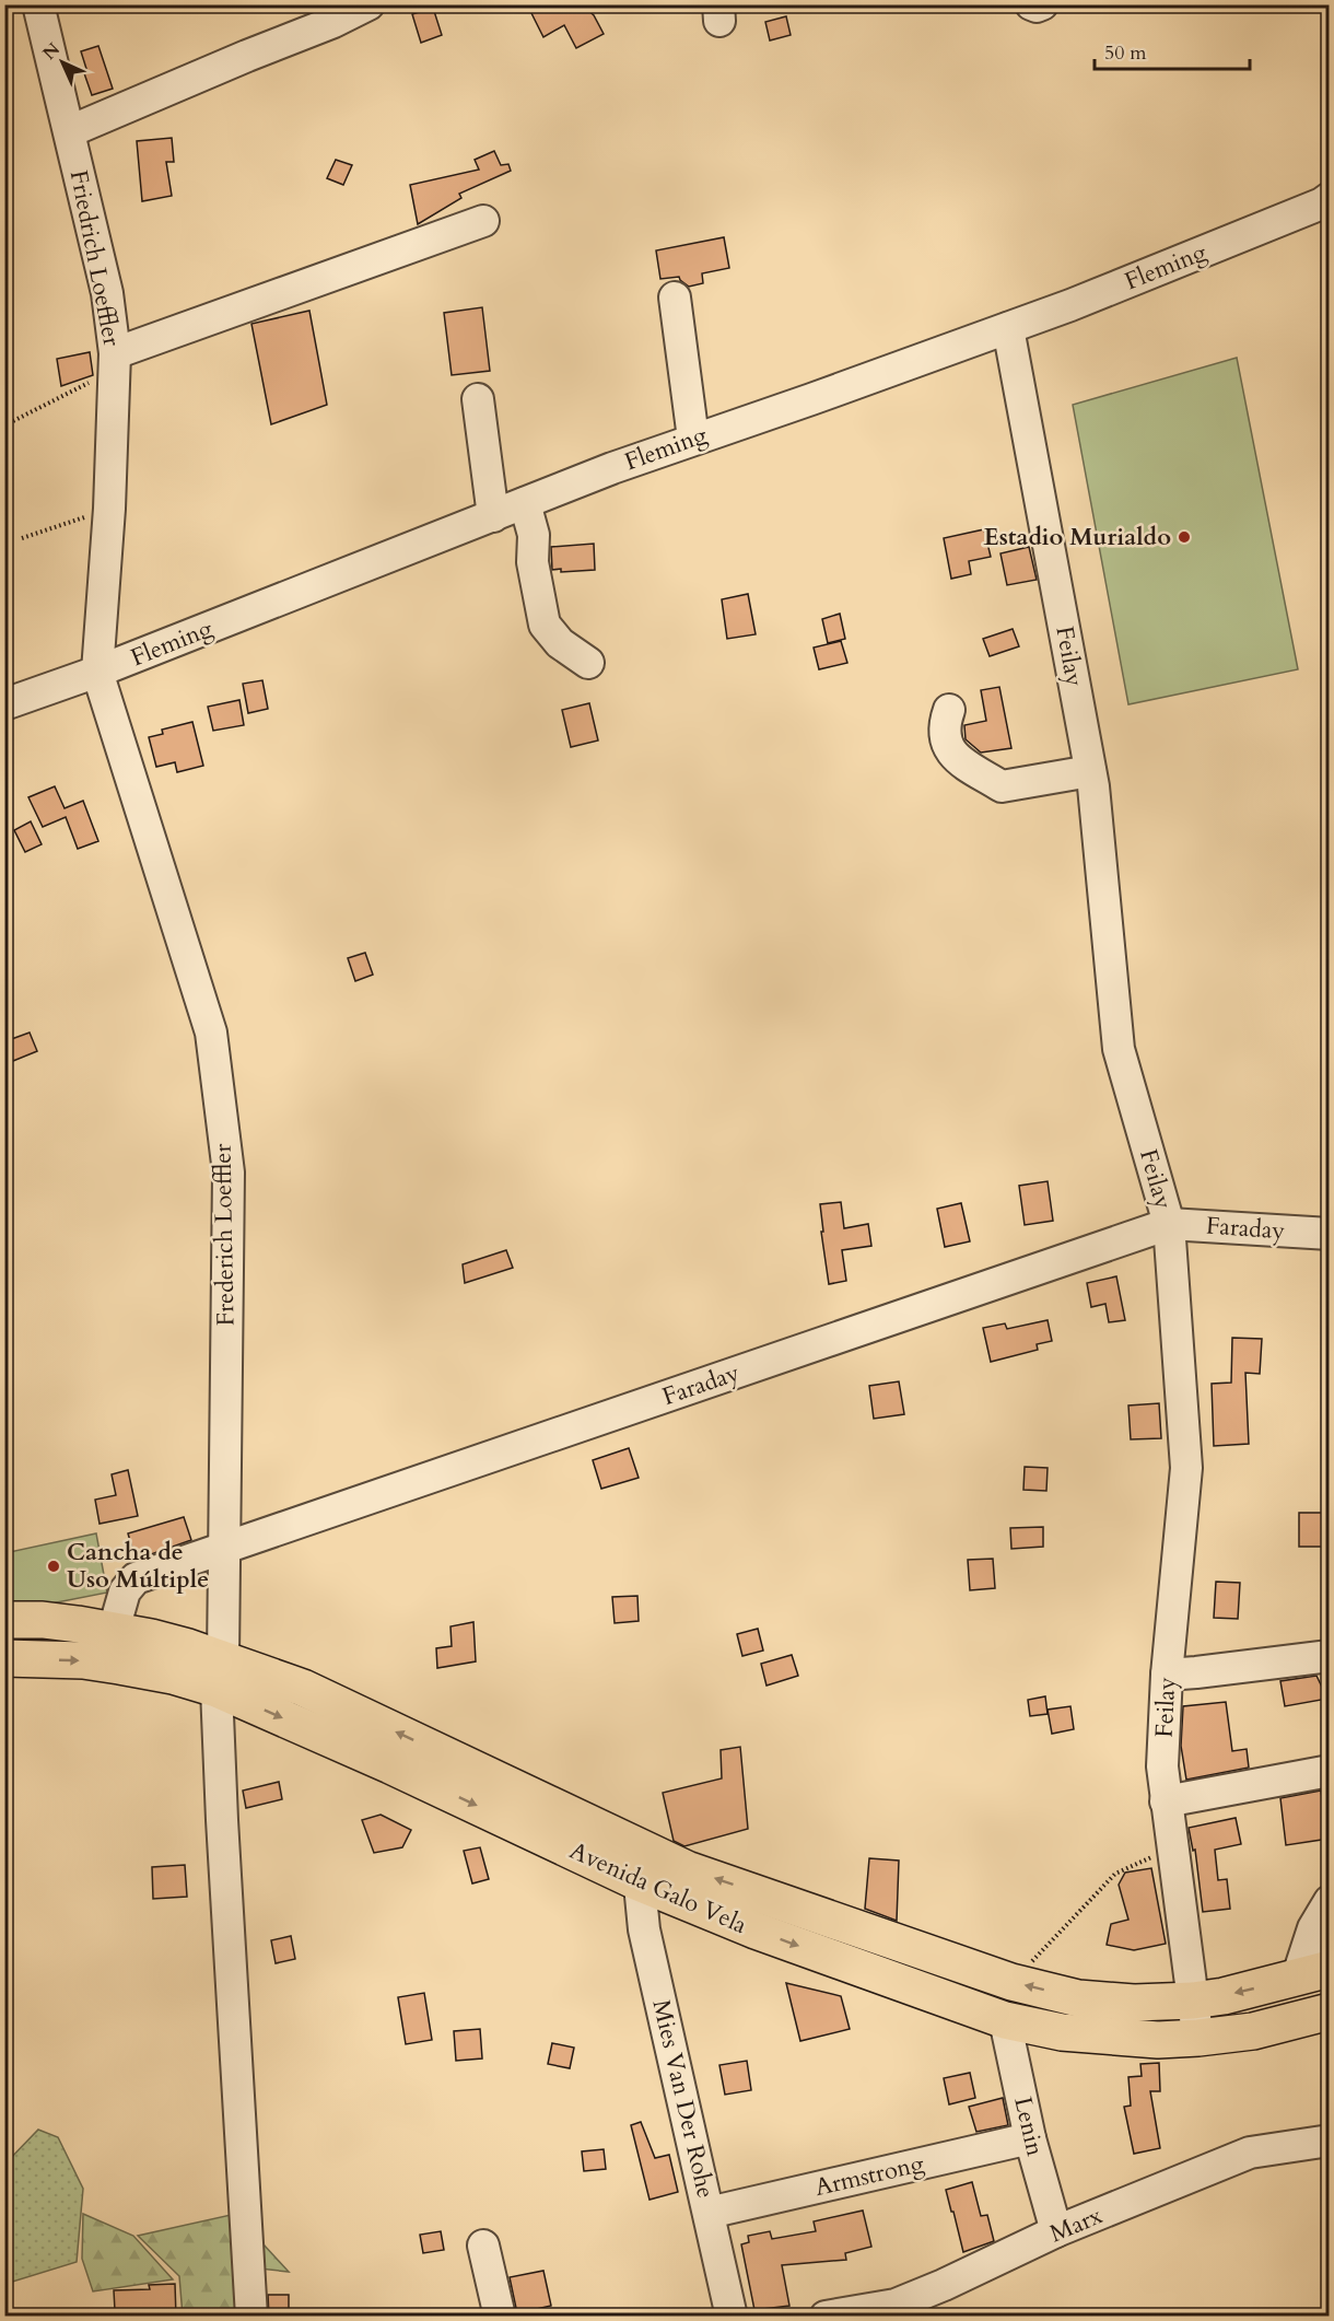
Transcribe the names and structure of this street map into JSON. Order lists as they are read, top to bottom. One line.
{"streets":{"main road":["Avenida Galo Vela"],"street":["Friedrich Loeffler","Fleming","Feilay","Faraday","Frederich Loeffler","Mies Van Der Rohe","Lenin","Armstrong","Marx"]},"crossings":[["Friedrich Loeffler","Fleming"],["Friedrich Loeffler","Frederich Loeffler"],["Fleming","Feilay"],["Fleming","Frederich Loeffler"],["Feilay","Faraday"],["Feilay","Avenida Galo Vela"],["Faraday","Frederich Loeffler"],["Faraday","Avenida Galo Vela"],["Frederich Loeffler","Avenida Galo Vela"],["Avenida Galo Vela","Mies Van Der Rohe"],["Avenida Galo Vela","Lenin"],["Mies Van Der Rohe","Armstrong"],["Lenin","Armstrong"],["Lenin","Marx"]],"places":["Estadio Murialdo","Cancha de Uso Múltiple"],"scale_bar":"50 m","north":"top left"}
